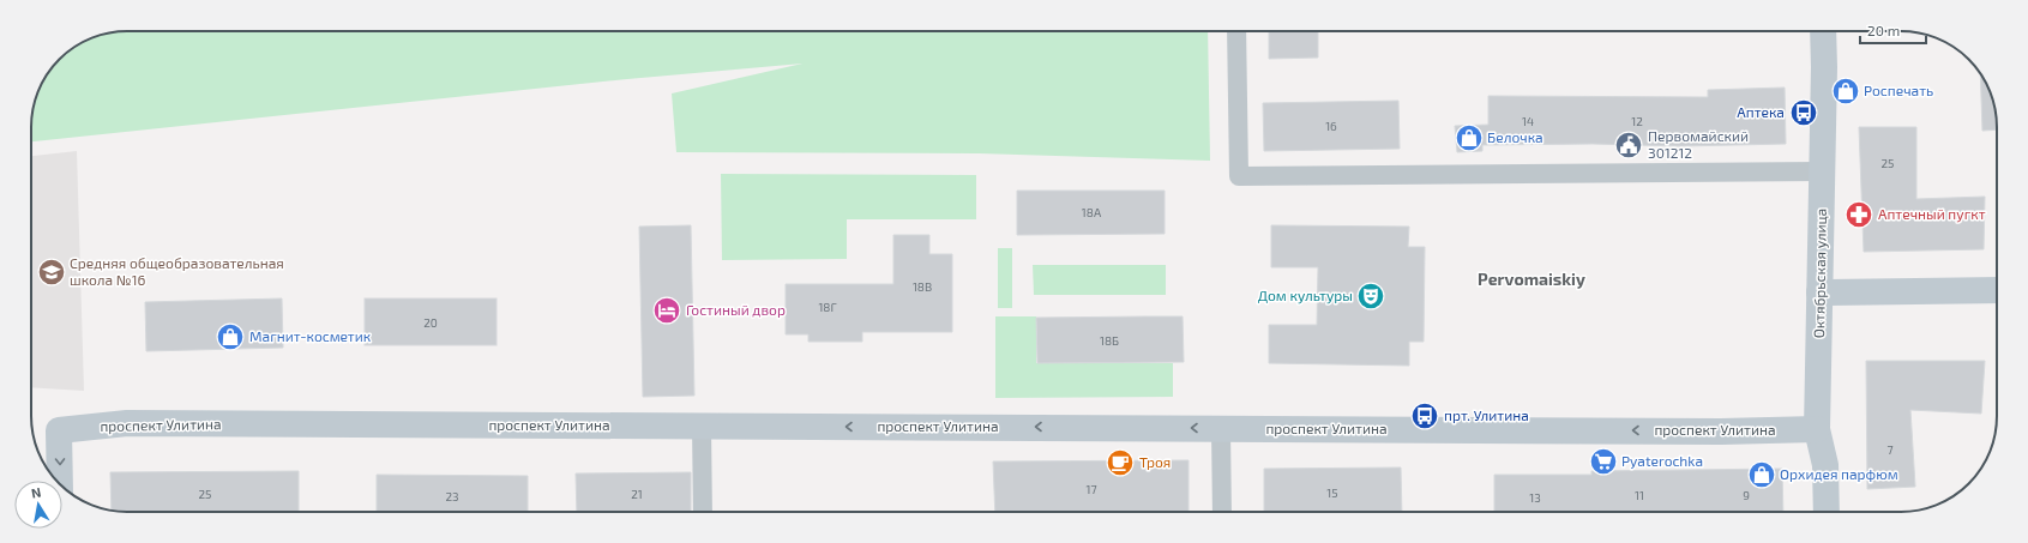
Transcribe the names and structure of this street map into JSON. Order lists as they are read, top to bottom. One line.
{"streets":{"street":["Октябрьская улица","проспект Улитина"]},"crossings":[["Октябрьская улица","проспект Улитина"]],"one_way":["проспект Улитина"],"districts":["Pervomaiskiy"],"places":{"shop":["Роспечать","Белочка","Магнит-косметик","Орхидея парфюм"],"bus stop":["Аптека","прт. Улитина"],"public building":["Первомайский 301212"],"pharmacy":["Аптечный пугкт"],"school or university":["Средняя общеобразовательная школа №16"],"theatre":["Дом культуры"],"hotel":["Гостиный двор"],"supermarket":["Pyaterochka"],"cafe":["Троя"]},"house_numbers":["14","12","16","25","18А","18В","18Г","20","18Б","7","17","15","25","21","11","9","23","13"],"scale_bar":"20 m","north":"top"}
